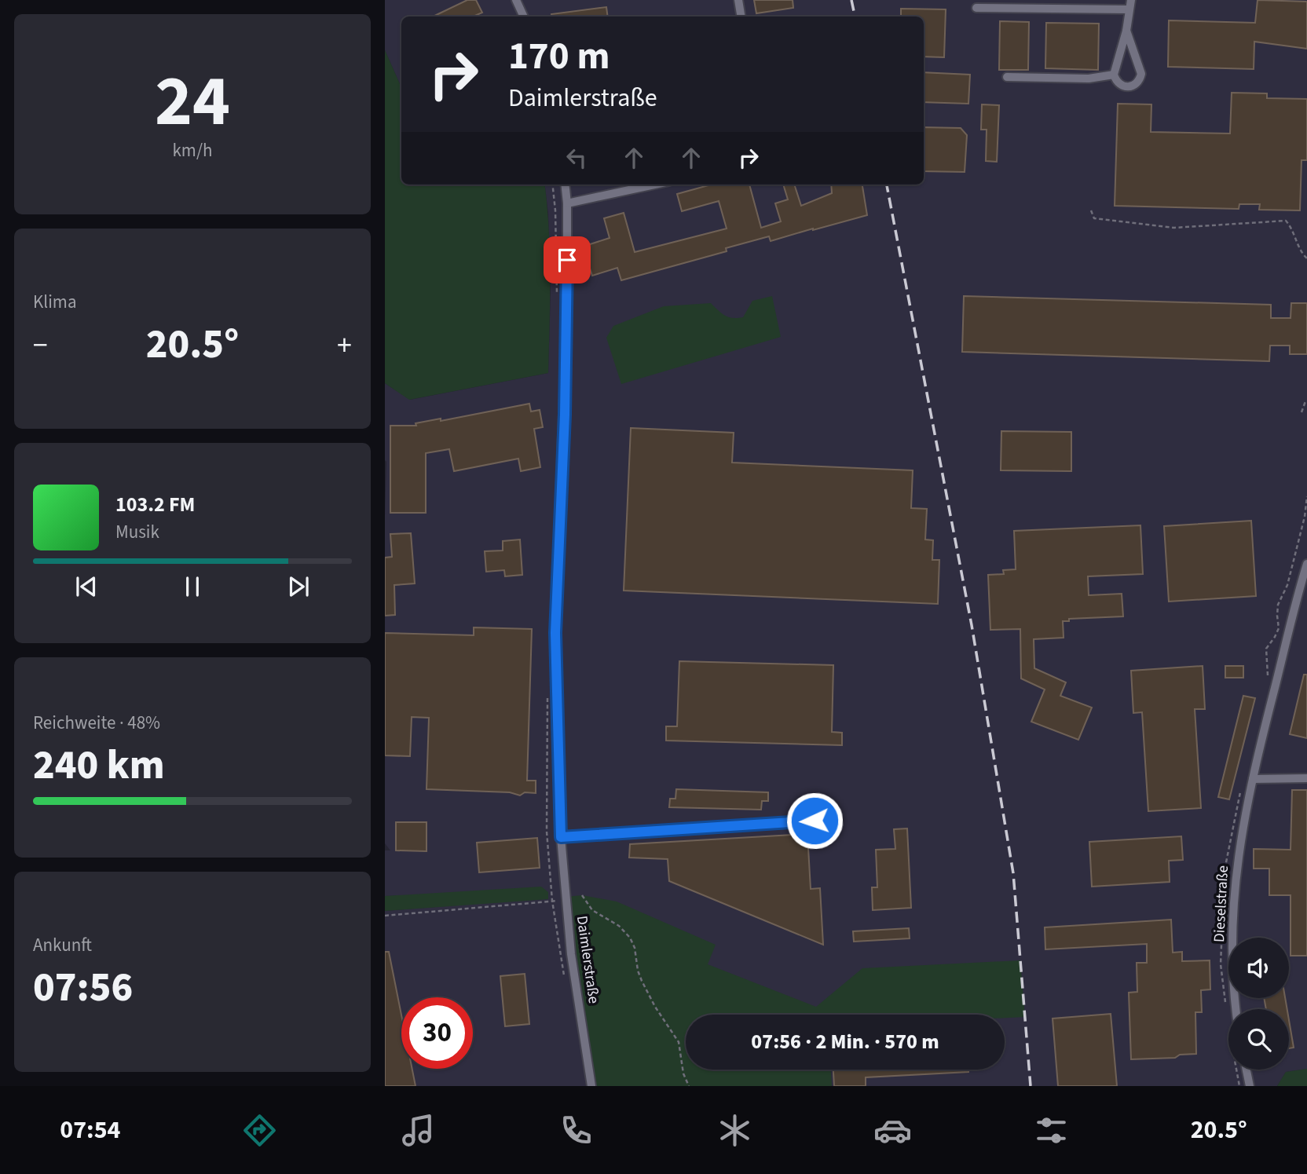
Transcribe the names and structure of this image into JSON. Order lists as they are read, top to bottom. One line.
{"streets":{"street":["Dieselstraße","Daimlerstraße"]},"page":{"tile":[["24","km/h"],"Klima",["Reichweite · 48%","240 km"],["Ankunft","07:56"]],"turn":["170 m","Daimlerstraße"],"heat":["−","20.5°","+"],"song":["103.2 FM","Musik"],"limit":"30","trip":"07:56 · 2 Min. · 570 m","tabs":["07:54","20.5°"]}}
